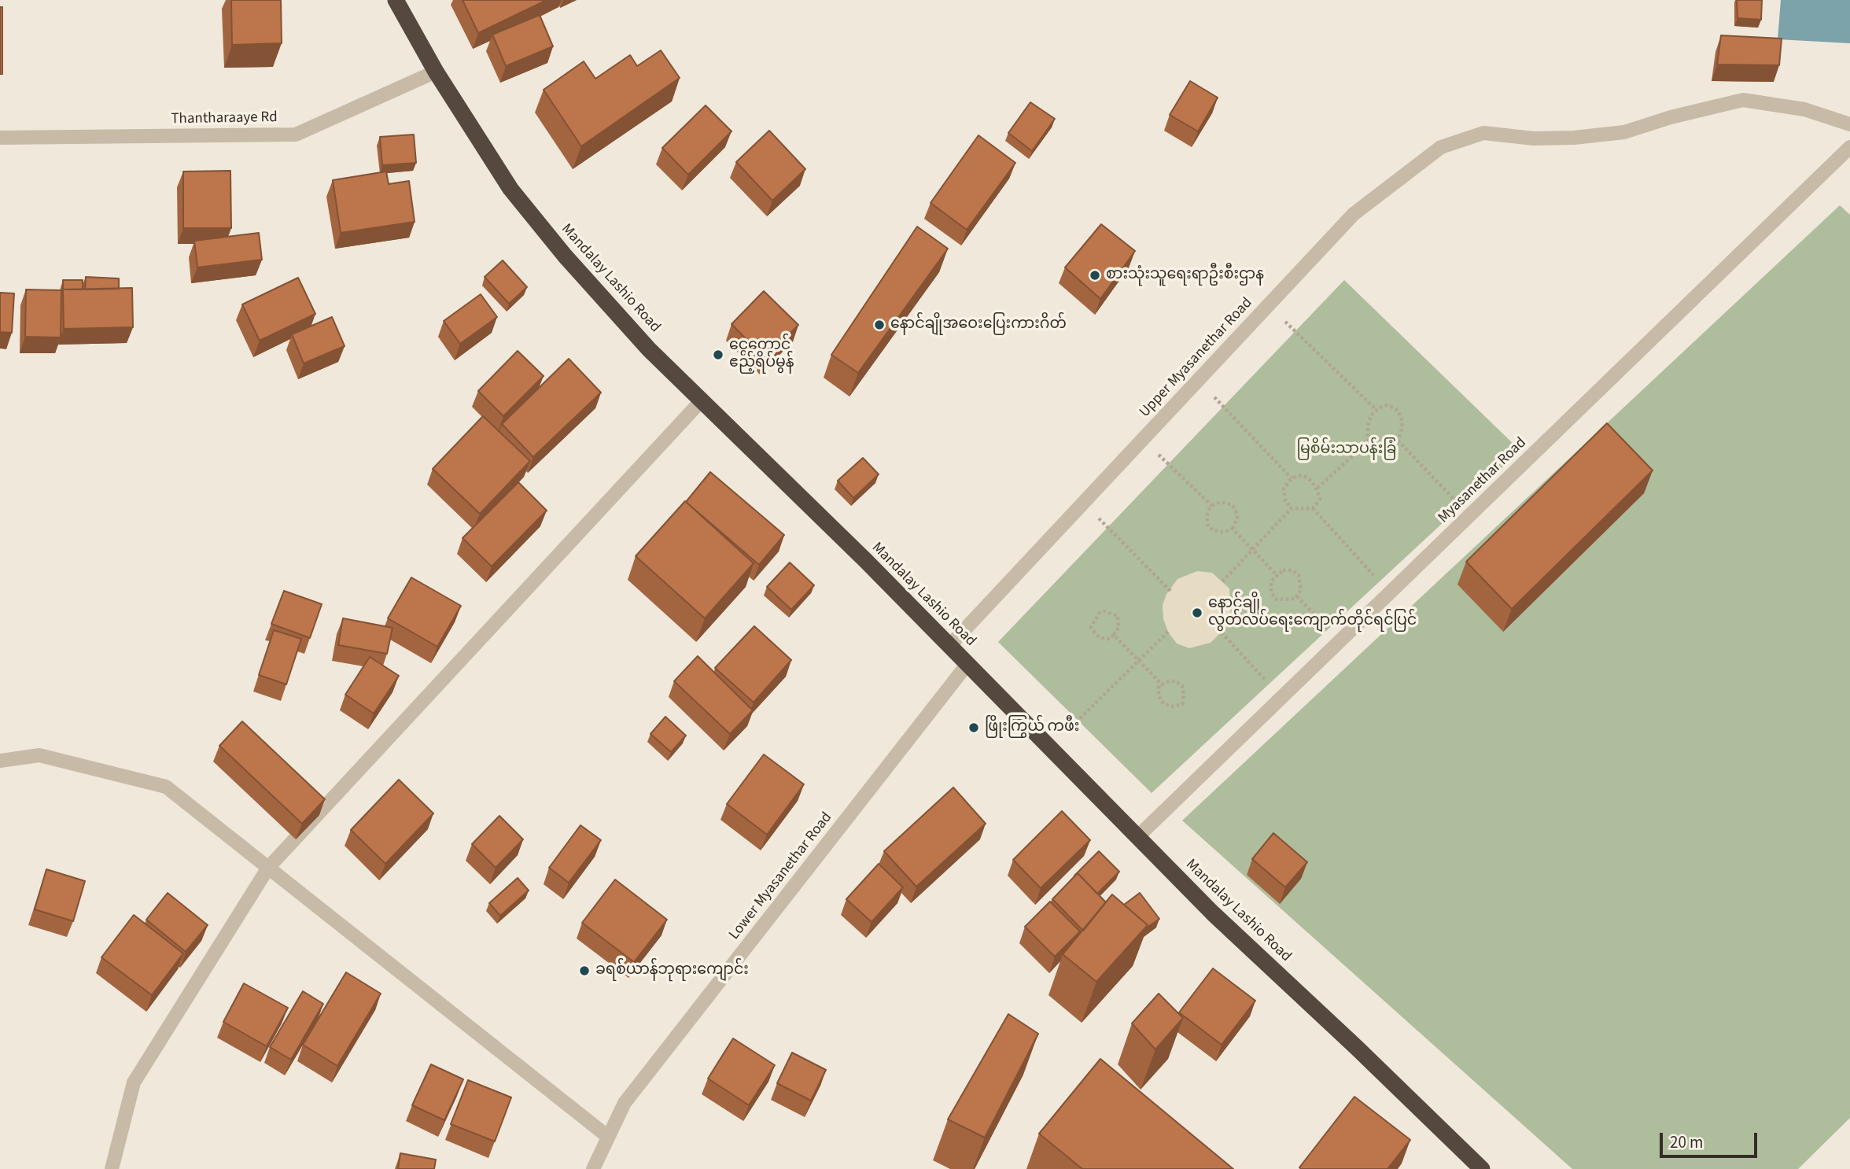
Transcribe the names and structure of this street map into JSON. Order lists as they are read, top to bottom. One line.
{"streets":{"highway":["Mandalay Lashio Road"],"street":["Thantharaaye Rd","Upper Myasanethar Road","Myasanethar Road","Lower Myasanethar Road"]},"crossings":[["Thantharaaye Rd","Mandalay Lashio Road"],["Mandalay Lashio Road","Upper Myasanethar Road"],["Mandalay Lashio Road","Myasanethar Road"],["Mandalay Lashio Road","Lower Myasanethar Road"]],"parks":["မြစိမ်းသာပန်းခြံ"],"places":["စားသုံးသူရေးရာဦးစီးဌာန","နောင်ချိုအဝေးပြေးကားဂိတ်","ငွေတောင် ဧည့်ရိပ်မွန်","နောင်ချို လွတ်လပ်ရေးကျောက်တိုင်ရင်ပြင်","ဖြိုးကြွယ် ကဖီး","ခရစ်ယာန်ဘုရားကျောင်း"],"scale_bar":"20 m"}
